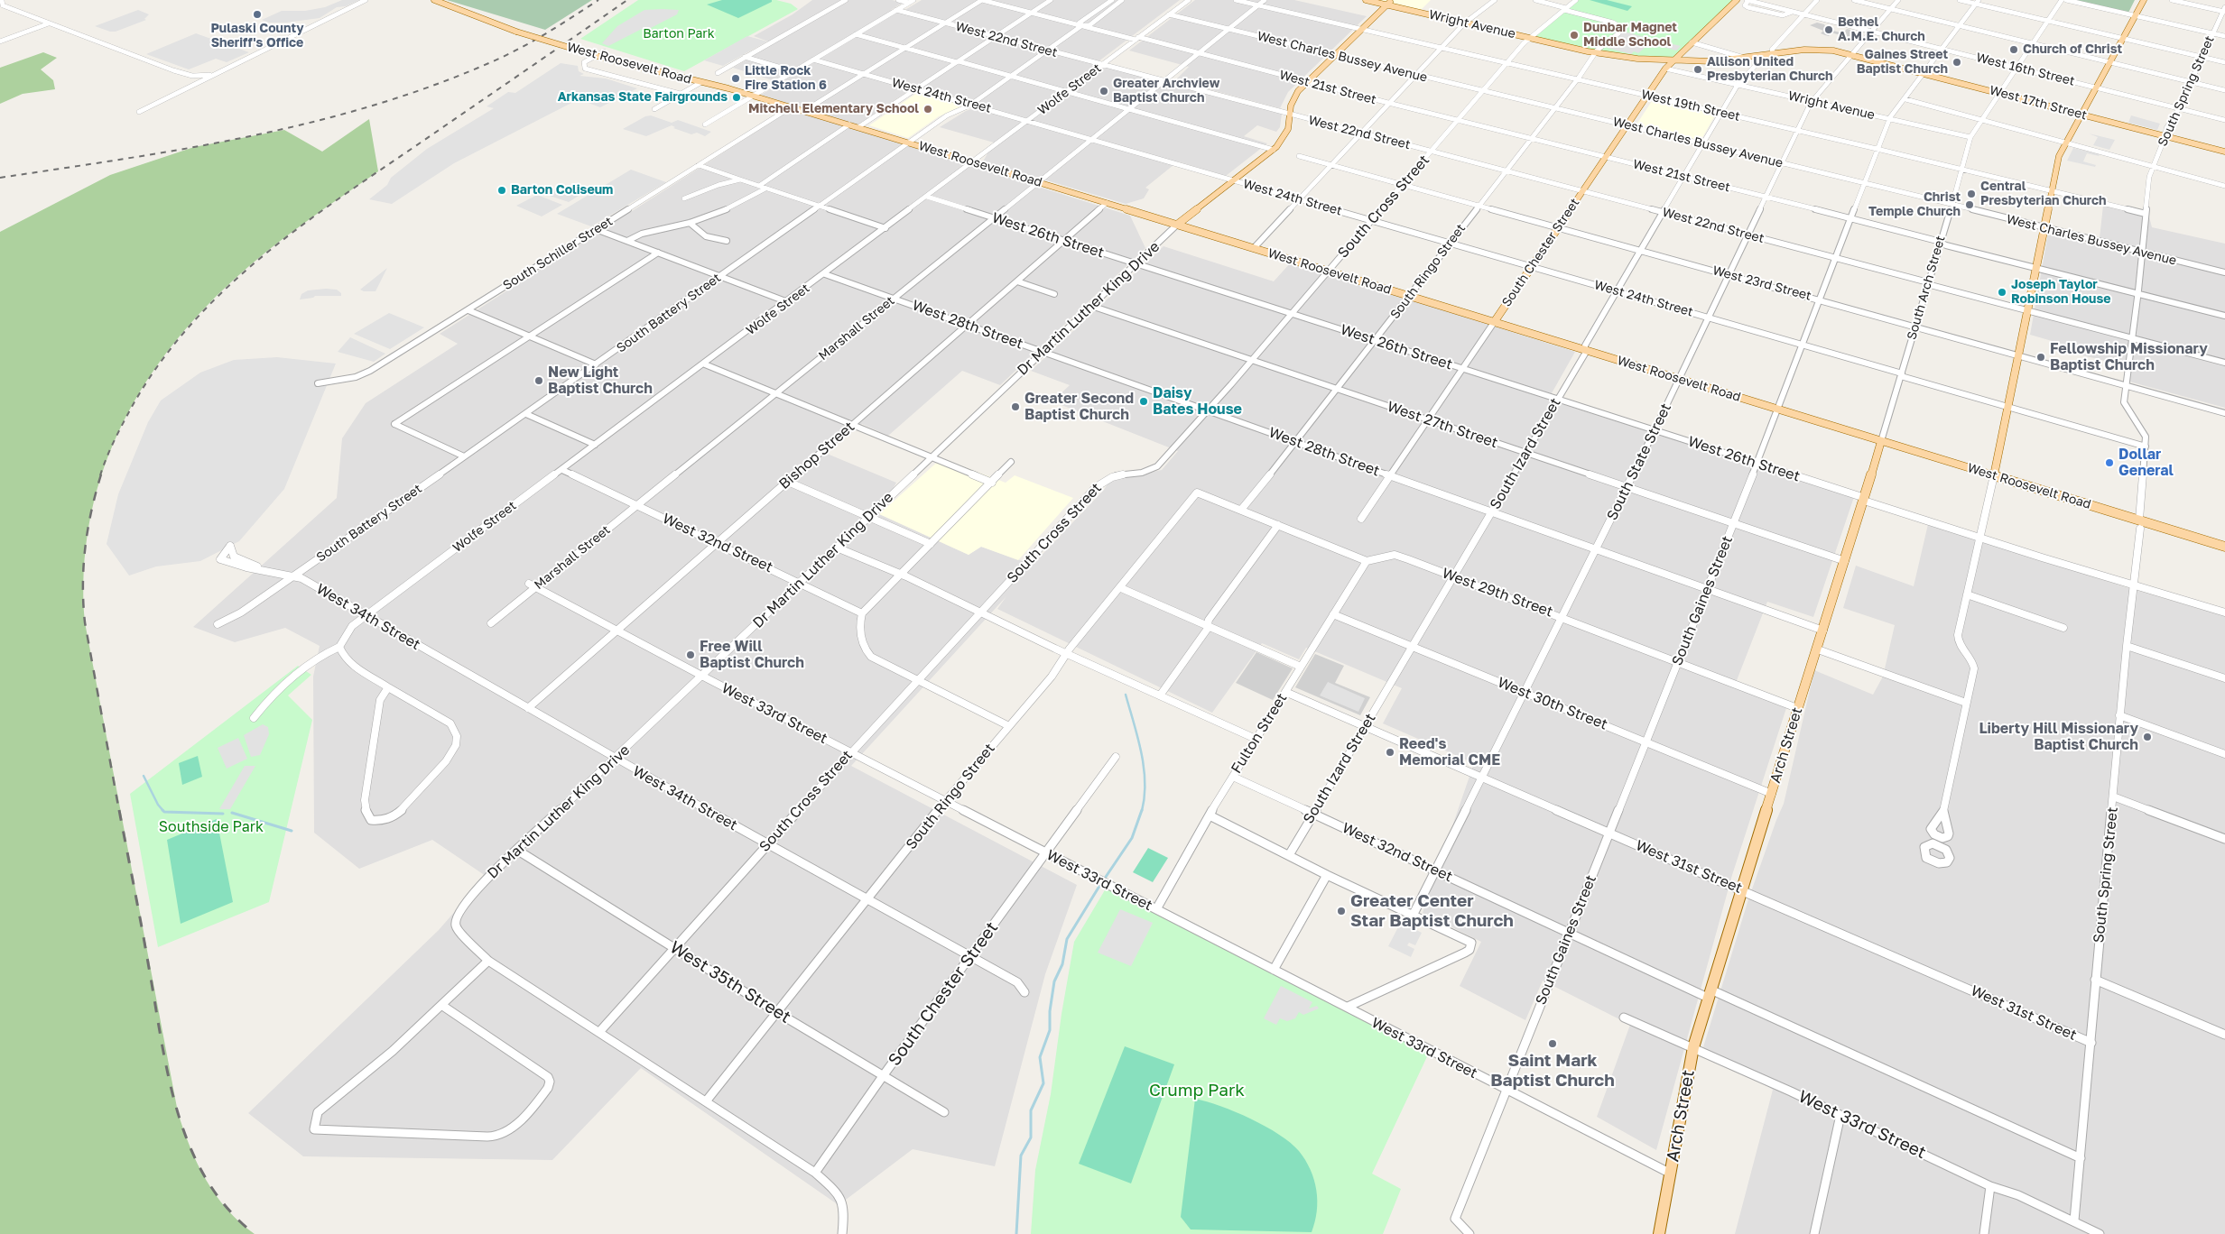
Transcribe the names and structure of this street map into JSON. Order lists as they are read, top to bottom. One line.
{"streets":{"main road":["Wright Avenue","West Roosevelt Road","West 17th Street","South Chester Street","Dr Martin Luther King Drive","Arch Street"],"street":["West 22nd Street","West Charles Bussey Avenue","West 16th Street","West 21st Street","Wolfe Street","South Spring Street","West 24th Street","West 19th Street","South Cross Street","West 26th Street","South Schiller Street","South Ringo Street","West 23rd Street","South Arch Street","South Battery Street","West 28th Street","Marshall Street","West 27th Street","South Izard Street","Bishop Street","South State Street","West 32nd Street","West 29th Street","South Gaines Street","West 34th Street","West 30th Street","West 33rd Street","Fulton Street","West 31st Street","West 35th Street"]},"crossings":[["Wright Avenue","West 17th Street"],["Wright Avenue","South Cross Street"],["Wright Avenue","South Chester Street"],["Wright Avenue","South Ringo Street"],["Wright Avenue","South Arch Street"],["Wright Avenue","Dr Martin Luther King Drive"],["Wright Avenue","South Izard Street"],["Wright Avenue","South State Street"],["Wright Avenue","South Gaines Street"],["West 22nd Street","Wolfe Street"],["West 22nd Street","South Spring Street"],["West 22nd Street","South Cross Street"],["West 22nd Street","South Chester Street"],["West 22nd Street","South Ringo Street"],["West 22nd Street","South Arch Street"],["West 22nd Street","Dr Martin Luther King Drive"],["West 22nd Street","South Battery Street"],["West 22nd Street","Marshall Street"],["West 22nd Street","South Izard Street"],["West 22nd Street","South State Street"],["West 22nd Street","South Gaines Street"],["West Charles Bussey Avenue","Wolfe Street"],["West Charles Bussey Avenue","South Spring Street"],["West Charles Bussey Avenue","South Cross Street"],["West Charles Bussey Avenue","South Chester Street"],["West Charles Bussey Avenue","South Ringo Street"],["West Charles Bussey Avenue","South Arch Street"],["West Charles Bussey Avenue","Dr Martin Luther King Drive"],["West Charles Bussey Avenue","Marshall Street"],["West Charles Bussey Avenue","South Izard Street"],["West Charles Bussey Avenue","South State Street"],["West Charles Bussey Avenue","South Gaines Street"],["West Roosevelt Road","Wolfe Street"],["West Roosevelt Road","South Spring Street"],["West Roosevelt Road","South Cross Street"],["West Roosevelt Road","South Chester Street"],["West Roosevelt Road","South Schiller Street"],["West Roosevelt Road","South Ringo Street"],["West Roosevelt Road","South Arch Street"],["West Roosevelt Road","Dr Martin Luther King Drive"],["West Roosevelt Road","South Battery Street"],["West Roosevelt Road","Marshall Street"],["West Roosevelt Road","South Izard Street"],["West Roosevelt Road","Bishop Street"],["West Roosevelt Road","South State Street"],["West Roosevelt Road","South Gaines Street"],["West Roosevelt Road","Arch Street"],["West 16th Street","South Spring Street"],["West 16th Street","South Arch Street"],["West 16th Street","South State Street"],["West 16th Street","South Gaines Street"],["West 21st Street","Wolfe Street"],["West 21st Street","South Spring Street"],["West 21st Street","South Cross Street"],["West 21st Street","South Chester Street"],["West 21st Street","South Ringo Street"],["West 21st Street","South Arch Street"],["West 21st Street","Dr Martin Luther King Drive"],["West 21st Street","South Battery Street"],["West 21st Street","Marshall Street"],["West 21st Street","South Izard Street"],["West 21st Street","South State Street"],["West 21st Street","South Gaines Street"],["Wolfe Street","West 24th Street"],["Wolfe Street","West 26th Street"],["Wolfe Street","West 28th Street"],["Wolfe Street","West 32nd Street"],["Wolfe Street","West 34th Street"],["South Spring Street","West 24th Street"],["South Spring Street","West 17th Street"],["South Spring Street","West 19th Street"],["South Spring Street","West 26th Street"],["South Spring Street","West 23rd Street"],["South Spring Street","West 32nd Street"],["South Spring Street","West 33rd Street"],["South Spring Street","West 31st Street"],["West 24th Street","South Cross Street"],["West 24th Street","South Chester Street"],["West 24th Street","South Ringo Street"],["West 24th Street","South Arch Street"],["West 24th Street","Dr Martin Luther King Drive"],["West 24th Street","South Battery Street"],["West 24th Street","Marshall Street"],["West 24th Street","South Izard Street"],["West 24th Street","South State Street"],["West 24th Street","South Gaines Street"],["West 17th Street","South Arch Street"],["West 17th Street","South Izard Street"],["West 17th Street","South State Street"],["West 17th Street","South Gaines Street"],["West 19th Street","South Cross Street"],["West 19th Street","South Chester Street"],["West 19th Street","South Ringo Street"],["West 19th Street","South Arch Street"],["West 19th Street","Dr Martin Luther King Drive"],["West 19th Street","Marshall Street"],["West 19th Street","South Izard Street"],["West 19th Street","South State Street"],["West 19th Street","South Gaines Street"],["South Cross Street","West 26th Street"],["South Cross Street","South Ringo Street"],["South Cross Street","West 23rd Street"],["South Cross Street","Dr Martin Luther King Drive"],["South Cross Street","West 28th Street"],["South Cross Street","West 27th Street"],["South Cross Street","West 34th Street"],["South Cross Street","West 33rd Street"],["South Cross Street","West 35th Street"],["West 26th Street","South Chester Street"],["West 26th Street","South Ringo Street"],["West 26th Street","Dr Martin Luther King Drive"],["West 26th Street","Marshall Street"],["West 26th Street","South Izard Street"],["West 26th Street","Bishop Street"],["West 26th Street","South State Street"],["West 26th Street","South Gaines Street"],["West 26th Street","Arch Street"],["South Chester Street","West 23rd Street"],["South Chester Street","Dr Martin Luther King Drive"],["South Chester Street","West 28th Street"],["South Chester Street","West 27th Street"],["South Chester Street","West 34th Street"],["South Chester Street","West 33rd Street"],["South Chester Street","West 35th Street"],["South Ringo Street","West 23rd Street"],["South Ringo Street","Dr Martin Luther King Drive"],["South Ringo Street","West 28th Street"],["South Ringo Street","West 27th Street"],["South Ringo Street","West 34th Street"],["South Ringo Street","West 33rd Street"],["South Ringo Street","West 35th Street"],["West 23rd Street","South Arch Street"],["West 23rd Street","South Izard Street"],["West 23rd Street","South State Street"],["West 23rd Street","South Gaines Street"],["South Arch Street","Arch Street"],["Dr Martin Luther King Drive","West 28th Street"],["Dr Martin Luther King Drive","West 27th Street"],["Dr Martin Luther King Drive","West 32nd Street"],["Dr Martin Luther King Drive","West 34th Street"],["Dr Martin Luther King Drive","West 33rd Street"],["Dr Martin Luther King Drive","West 35th Street"],["South Battery Street","West 34th Street"],["West 28th Street","Marshall Street"],["West 28th Street","South Izard Street"],["West 28th Street","Bishop Street"],["West 28th Street","South State Street"],["West 28th Street","South Gaines Street"],["West 28th Street","Arch Street"],["Marshall Street","West 32nd Street"],["Marshall Street","West 33rd Street"],["West 27th Street","South Izard Street"],["West 27th Street","South State Street"],["West 27th Street","South Gaines Street"],["West 27th Street","Arch Street"],["South Izard Street","West 32nd Street"],["South Izard Street","West 29th Street"],["South Izard Street","West 30th Street"],["South Izard Street","West 31st Street"],["Bishop Street","West 32nd Street"],["Bishop Street","West 34th Street"],["Bishop Street","West 33rd Street"],["South State Street","West 32nd Street"],["South State Street","West 29th Street"],["South State Street","West 30th Street"],["South State Street","West 31st Street"],["West 32nd Street","South Gaines Street"],["West 32nd Street","Fulton Street"],["West 32nd Street","Arch Street"],["West 29th Street","South Gaines Street"],["West 29th Street","Fulton Street"],["West 29th Street","Arch Street"],["South Gaines Street","West 30th Street"],["South Gaines Street","West 33rd Street"],["South Gaines Street","West 31st Street"],["West 30th Street","Fulton Street"],["West 30th Street","Arch Street"],["West 33rd Street","Fulton Street"],["West 33rd Street","Arch Street"],["Fulton Street","West 31st Street"],["Arch Street","West 31st Street"]],"parks":["Barton Park","Southside Park","Crump Park"],"places":["Pulaski County Sheriff's Office","Bethel A.M.E. Church","Dunbar Magnet Middle School","Church of Christ","Gaines Street Baptist Church","Allison United Presbyterian Church","Little Rock Fire Station 6","Greater Archview Baptist Church","Arkansas State Fairgrounds","Mitchell Elementary School","Barton Coliseum","Central Presbyterian Church","Christ Temple Church","Joseph Taylor Robinson House","Fellowship Missionary Baptist Church","New Light Baptist Church","Daisy Bates House","Greater Second Baptist Church","Dollar General","Free Will Baptist Church","Liberty Hill Missionary Baptist Church","Reed's Memorial CME","Greater Center Star Baptist Church","Saint Mark Baptist Church"]}
